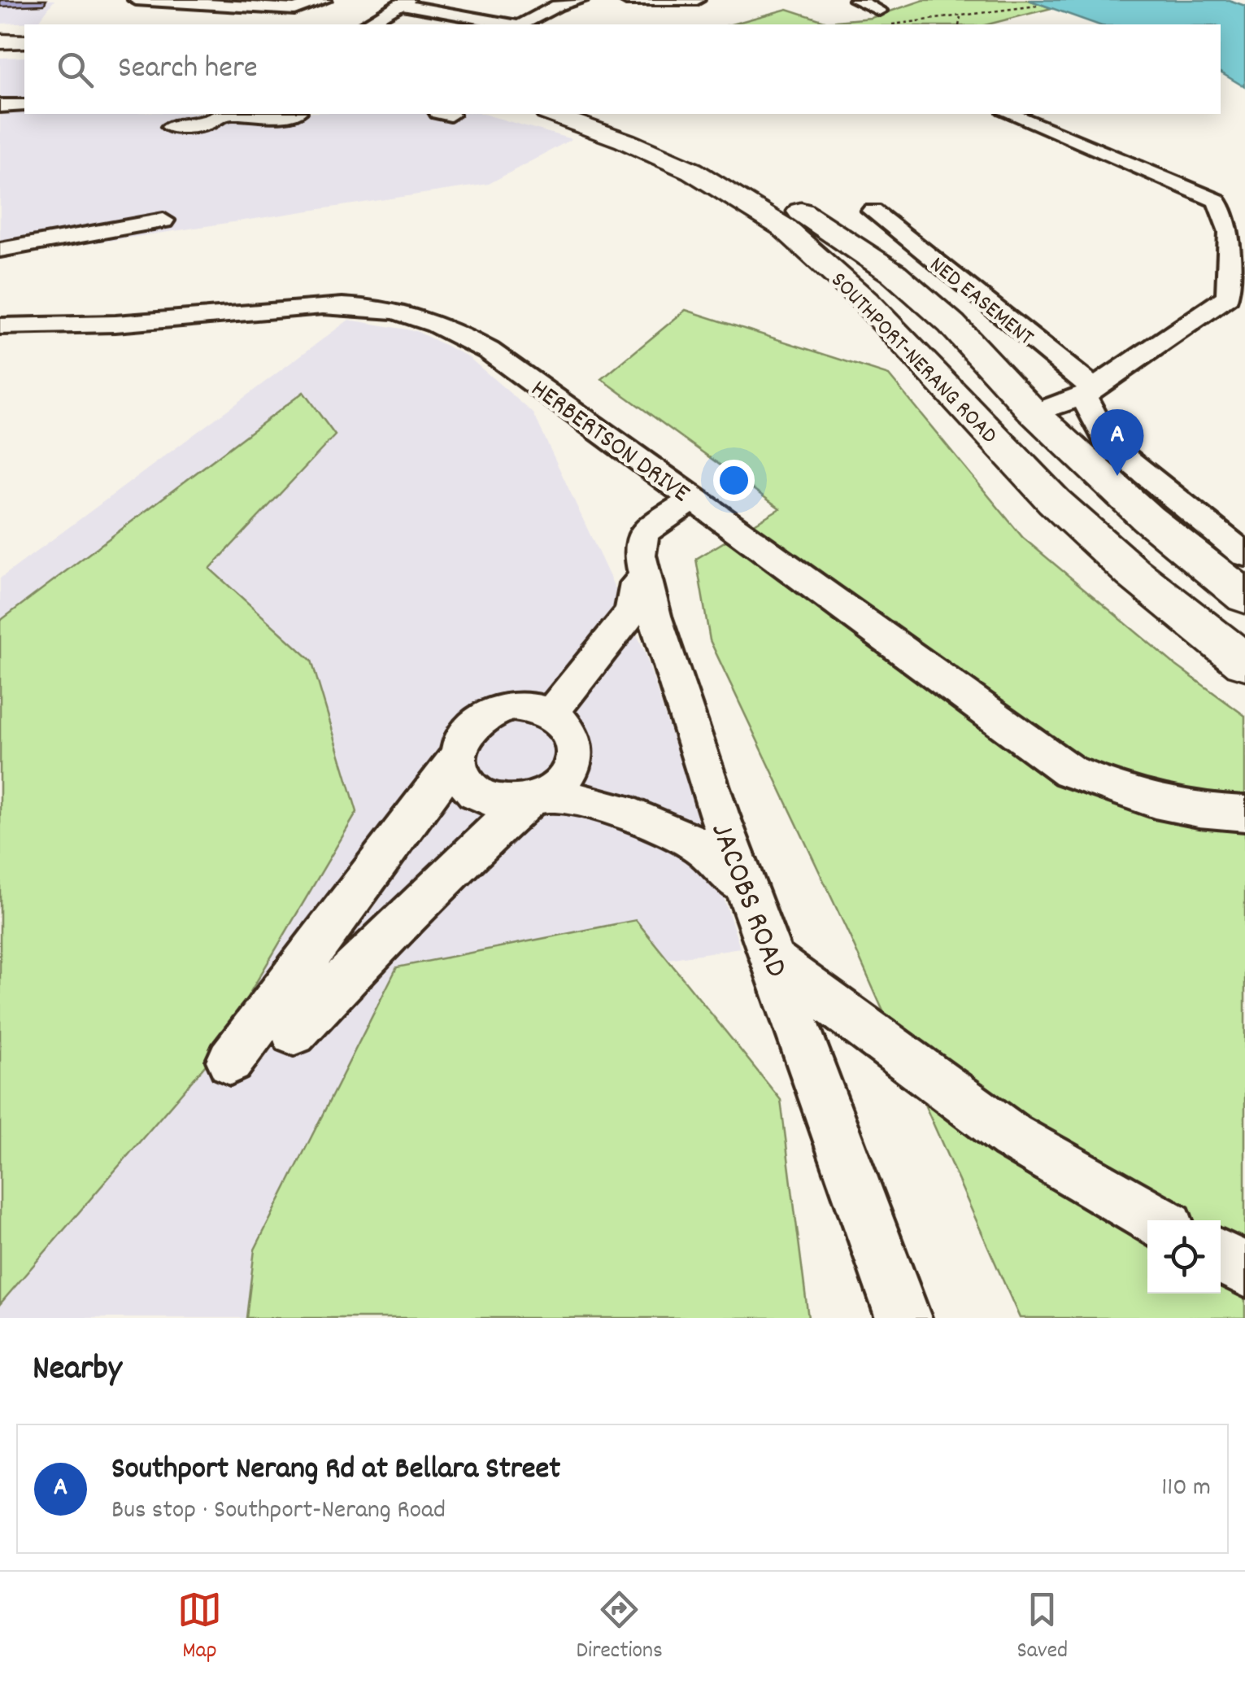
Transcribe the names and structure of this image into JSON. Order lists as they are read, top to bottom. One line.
{"streets":{"main road":["SOUTHPORT-NERANG ROAD"],"street":["NED EASEMENT","HERBERTSON DRIVE","JACOBS ROAD"]},"crossings":[["HERBERTSON DRIVE","JACOBS ROAD"]],"page":{"search":"Search here","pins":"A","heading":"Nearby","list":[{"mark":"A","name":"Southport Nerang Rd at Bellara Street","note":"Bus stop · Southport-Nerang Road","value":"110 m"}],"nav":["Map","Directions","Saved"]}}
